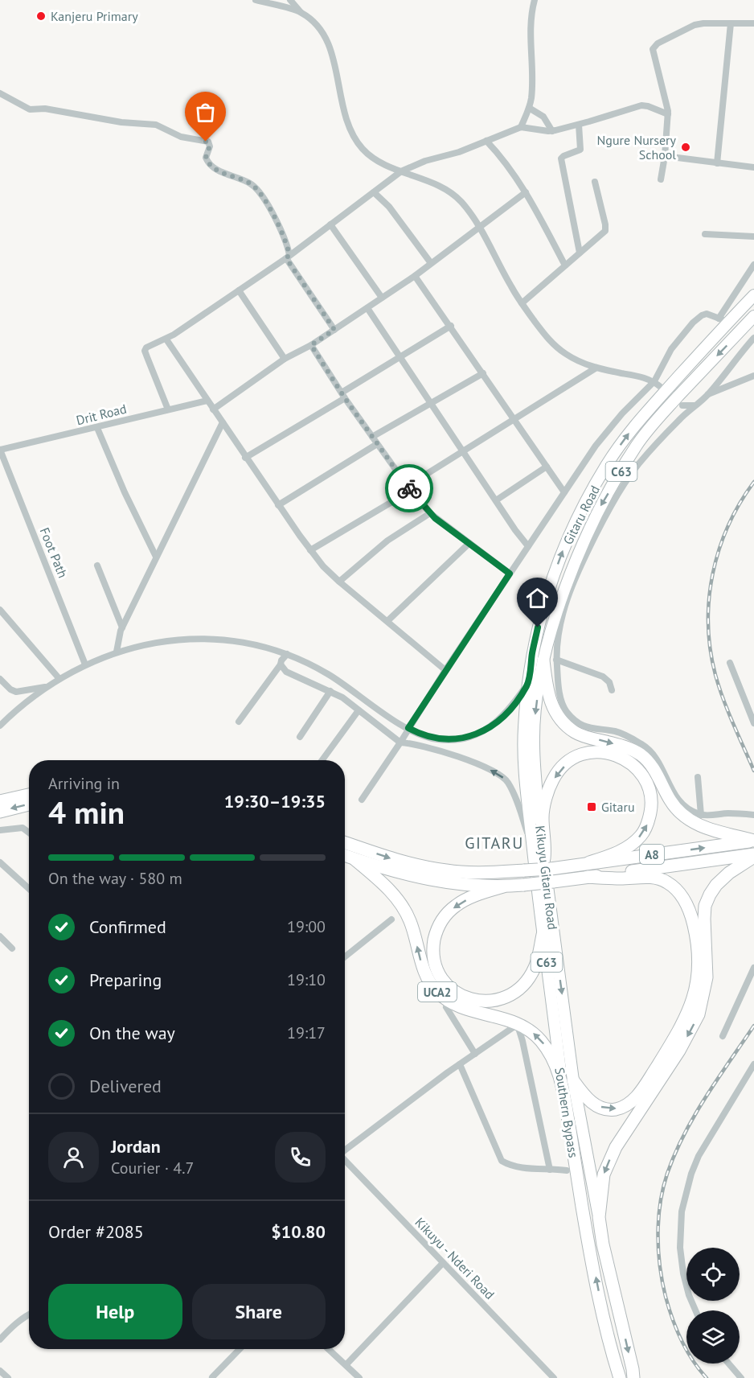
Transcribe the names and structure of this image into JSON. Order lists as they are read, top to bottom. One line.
{"streets":{"highway":["C63","A8","UCA2","Southern Bypass"],"main road":["Gitaru Road","Kikuyu Gitaru Road"],"street":["Drit Road","Foot Path","Kikuyu - Nderi Road"]},"crossings":[["Drit Road","Foot Path"],["C63","Gitaru Road"],["C63","A8"],["C63","Kikuyu Gitaru Road"],["Gitaru Road","Kikuyu Gitaru Road"],["Gitaru Road","Southern Bypass"],["A8","Kikuyu Gitaru Road"],["A8","UCA2"],["Kikuyu Gitaru Road","UCA2"],["Kikuyu Gitaru Road","Southern Bypass"],["UCA2","Southern Bypass"]],"one_way":["Kikuyu Gitaru Road"],"districts":["GITARU"],"places":{"other":["Kanjeru Primary","Ngure Nursery School"],"transit":["Gitaru"]},"page":{"heading":["4 min","Arriving in","19:30–19:35"],"panel":["Jordan","Courier · 4.7","Order #2085","$10.80"],"bar":"On the way · 580 m","list":[["Confirmed","19:00"],["Preparing","19:10"],["On the way","19:17"],"Delivered"],"buttons":["Help","Share"]}}
